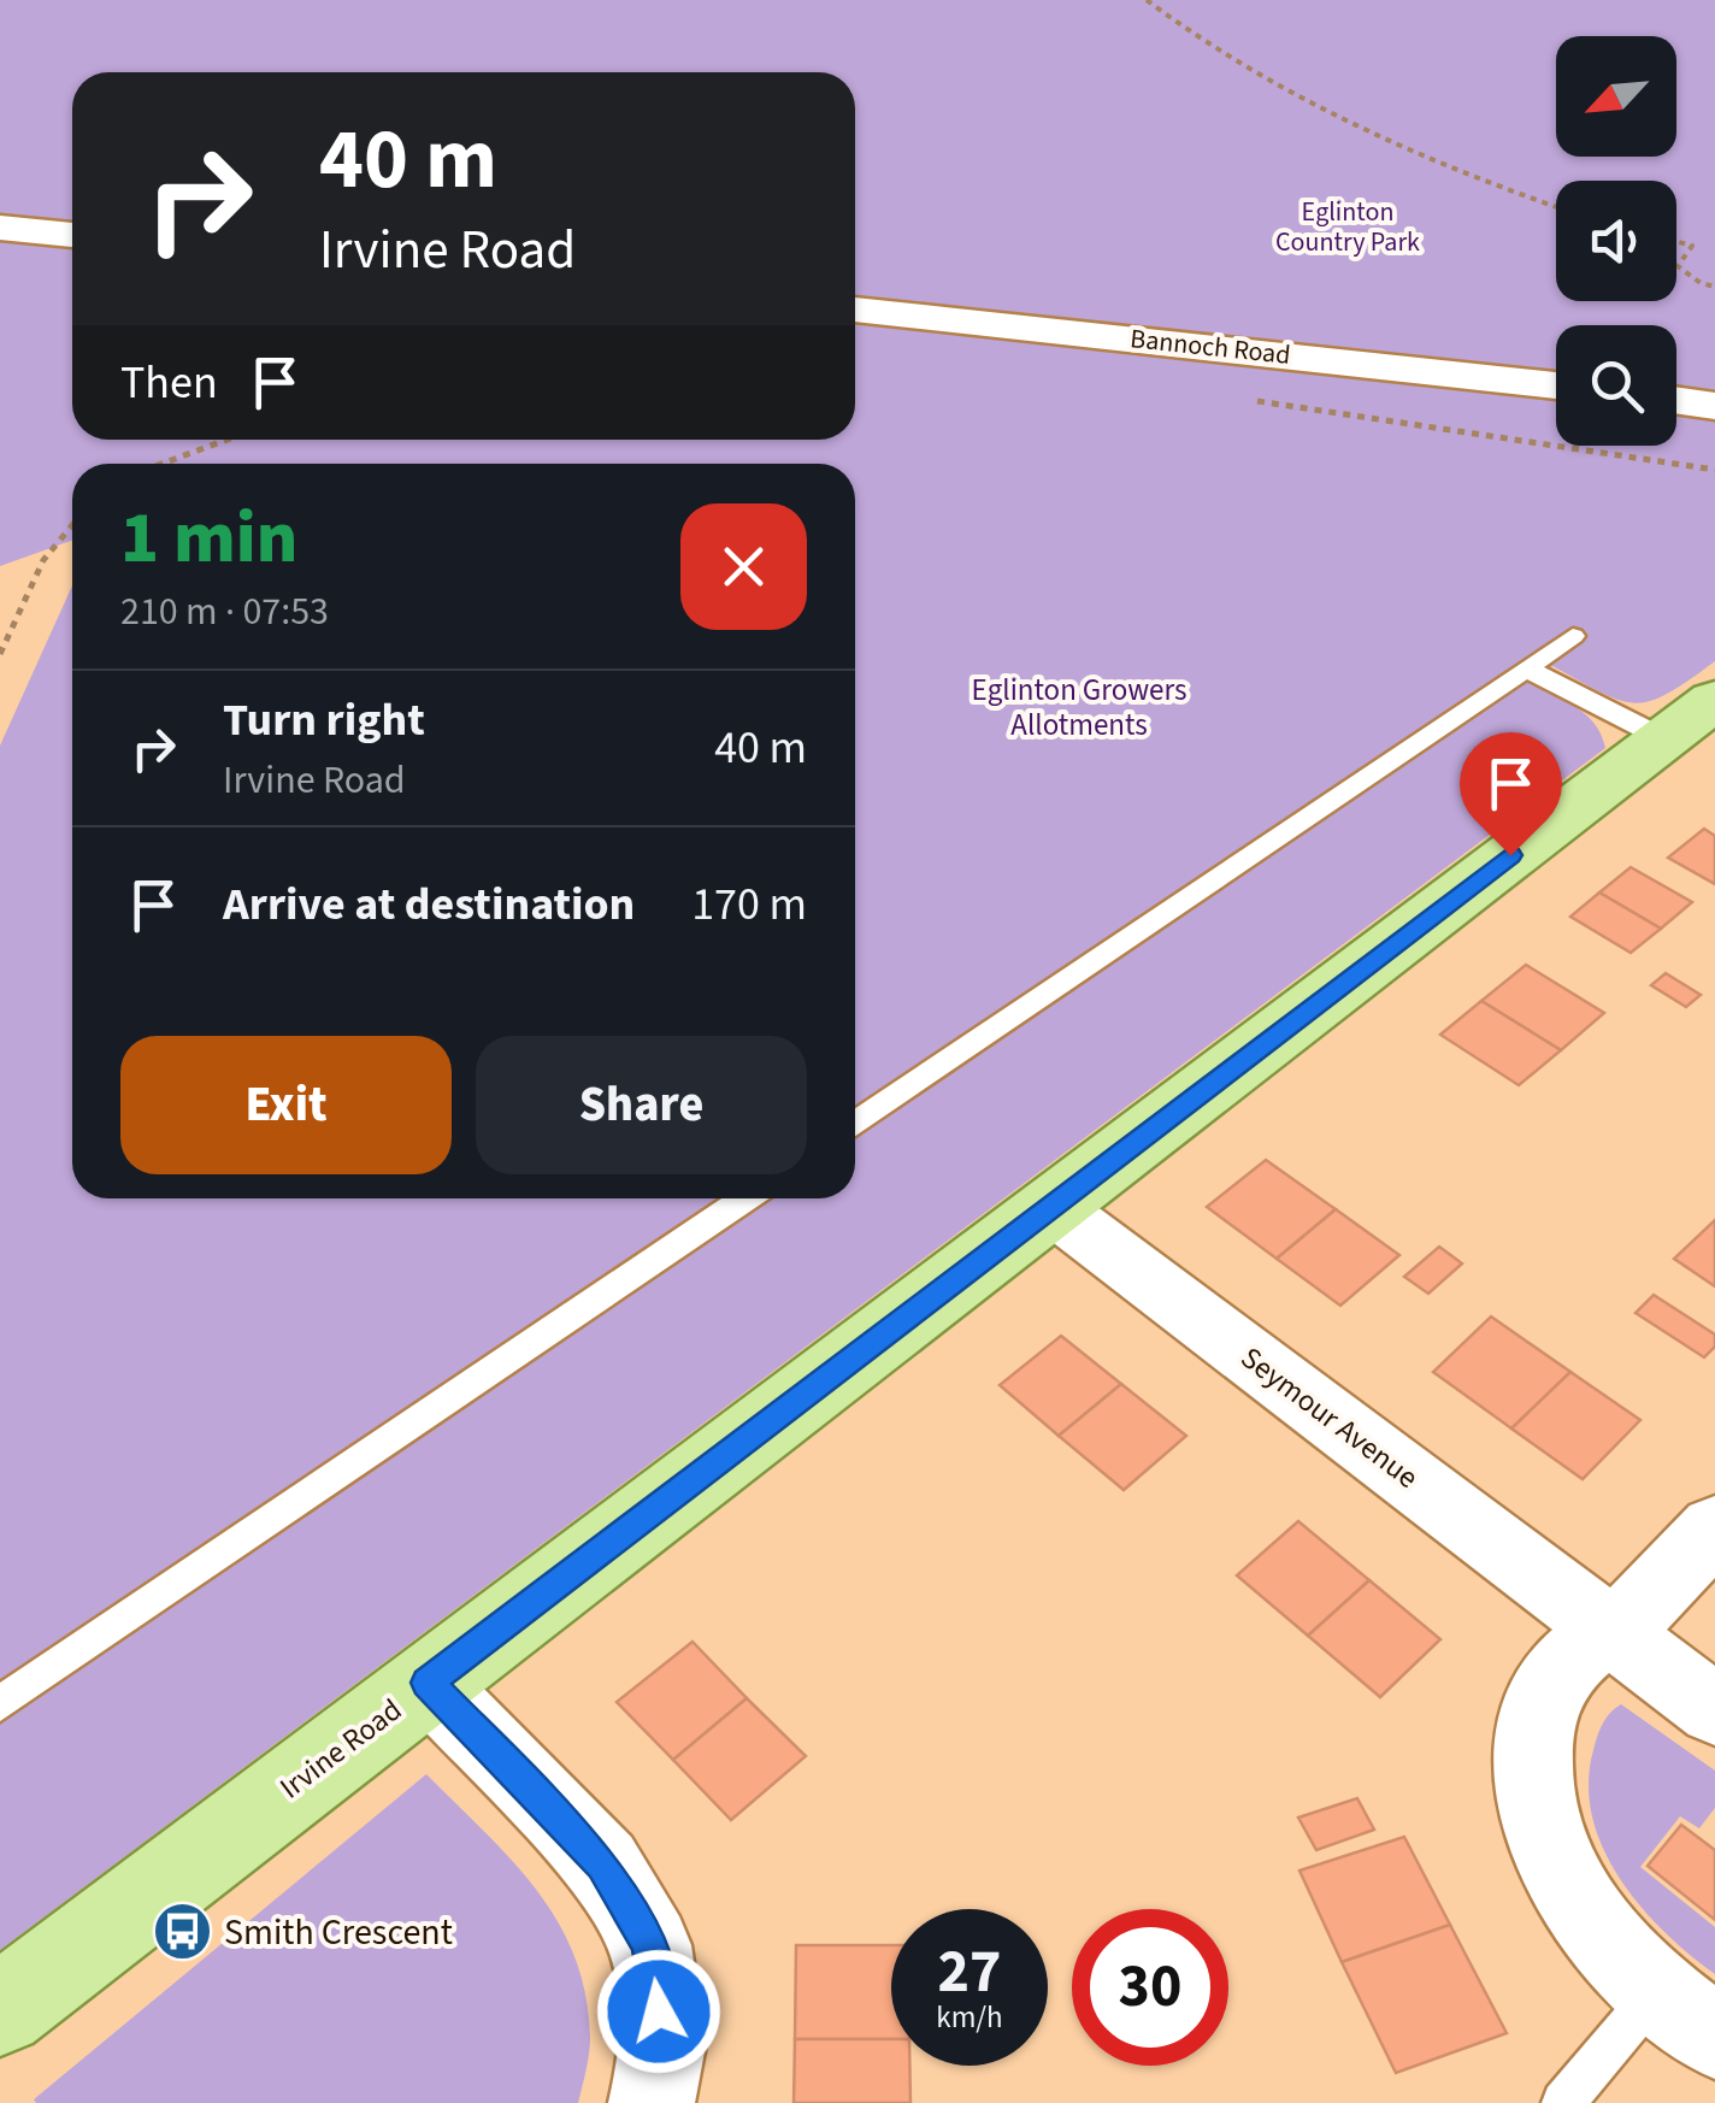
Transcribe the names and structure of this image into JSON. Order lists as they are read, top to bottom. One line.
{"streets":{"main road":["Irvine Road"],"street":["Bannoch Road","Seymour Avenue"]},"crossings":[["Seymour Avenue","Irvine Road"]],"parks":["Eglinton Country Park","Eglinton Growers Allotments"],"places":{"bus stop":["Smith Crescent"]},"north":"bottom left","page":{"turn":["40 m","Irvine Road"],"then":"Then","heading":["1 min","210 m · 07:53"],"list":[{"name":"Turn right","note":"Irvine Road","value":"40 m"},{"name":"Arrive at destination","value":"170 m"}],"buttons":["Exit","Share"],"speed":"27 km/h","limit":"30"}}
